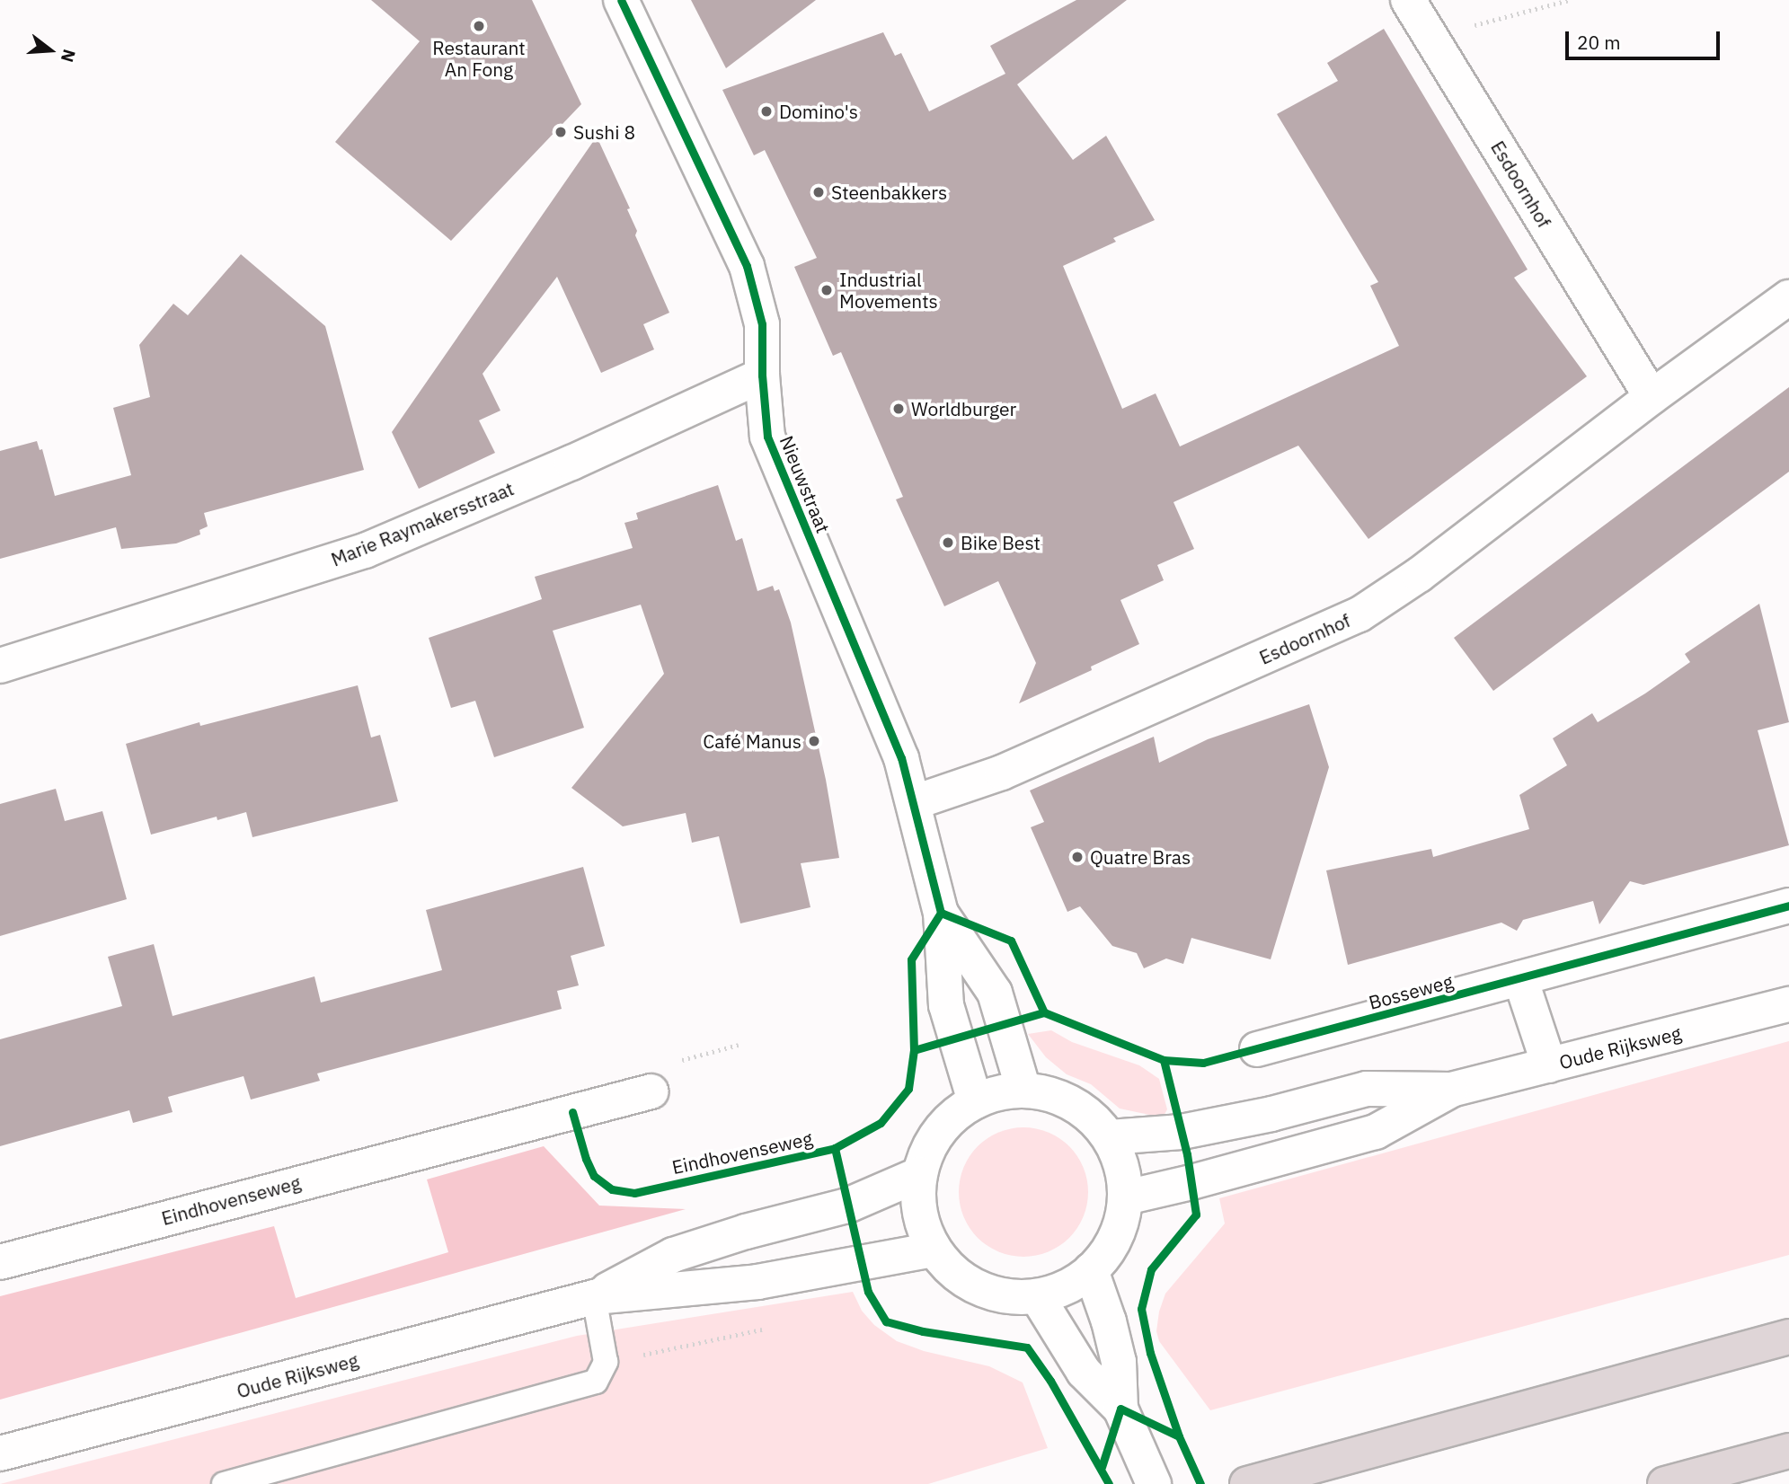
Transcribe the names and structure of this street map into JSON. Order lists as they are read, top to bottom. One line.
{"streets":{"street":["Esdoornhof","Nieuwstraat","Marie Raymakersstraat","Bosseweg","Oude Rijksweg","Eindhovenseweg"]},"crossings":[["Esdoornhof","Nieuwstraat"],["Nieuwstraat","Marie Raymakersstraat"],["Nieuwstraat","Oude Rijksweg"]],"places":["Restaurant An Fong","Domino's","Sushi 8","Steenbakkers","Industrial Movements","Worldburger","Bike Best","Café Manus","Quatre Bras"],"scale_bar":"20 m","north":"right"}
